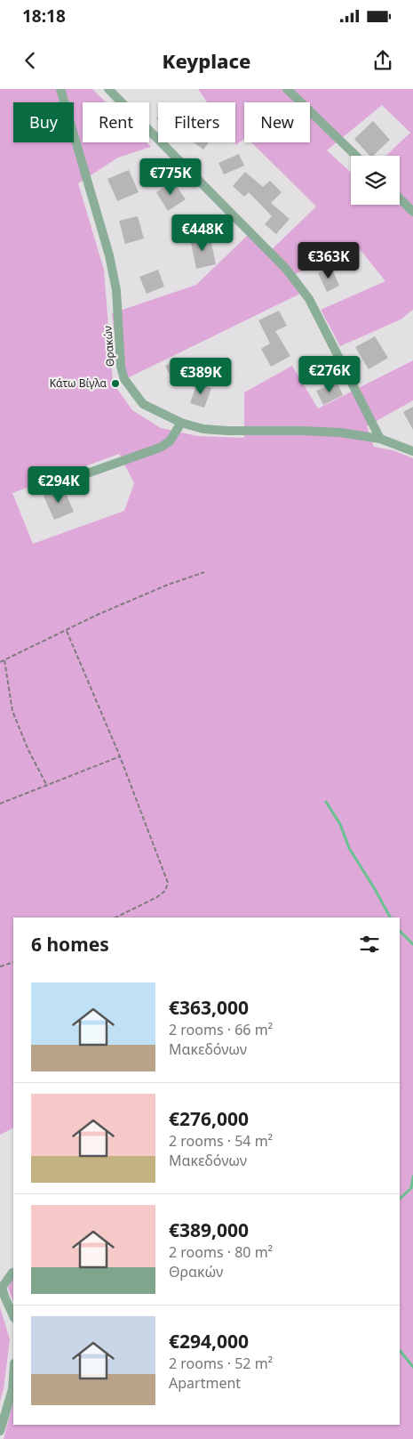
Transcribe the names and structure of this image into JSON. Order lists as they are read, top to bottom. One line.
{"streets":{"street":["Θρακών"]},"places":["Κάτω Βίγλα"],"page":{"status":"18:18","header":"Keyplace","chip":["Buy","Rent","Filters","New"],"price":["€775K","€448K","€363K","€276K","€389K","€294K"],"heading":"6 homes","list":[{"name":"€363,000","note":"2 rooms · 66 m² · Μακεδόνων"},{"name":"€276,000","note":"2 rooms · 54 m² · Μακεδόνων"},{"name":"€389,000","note":"2 rooms · 80 m² · Θρακών"},{"name":"€294,000","note":"2 rooms · 52 m² · Apartment"}]}}
